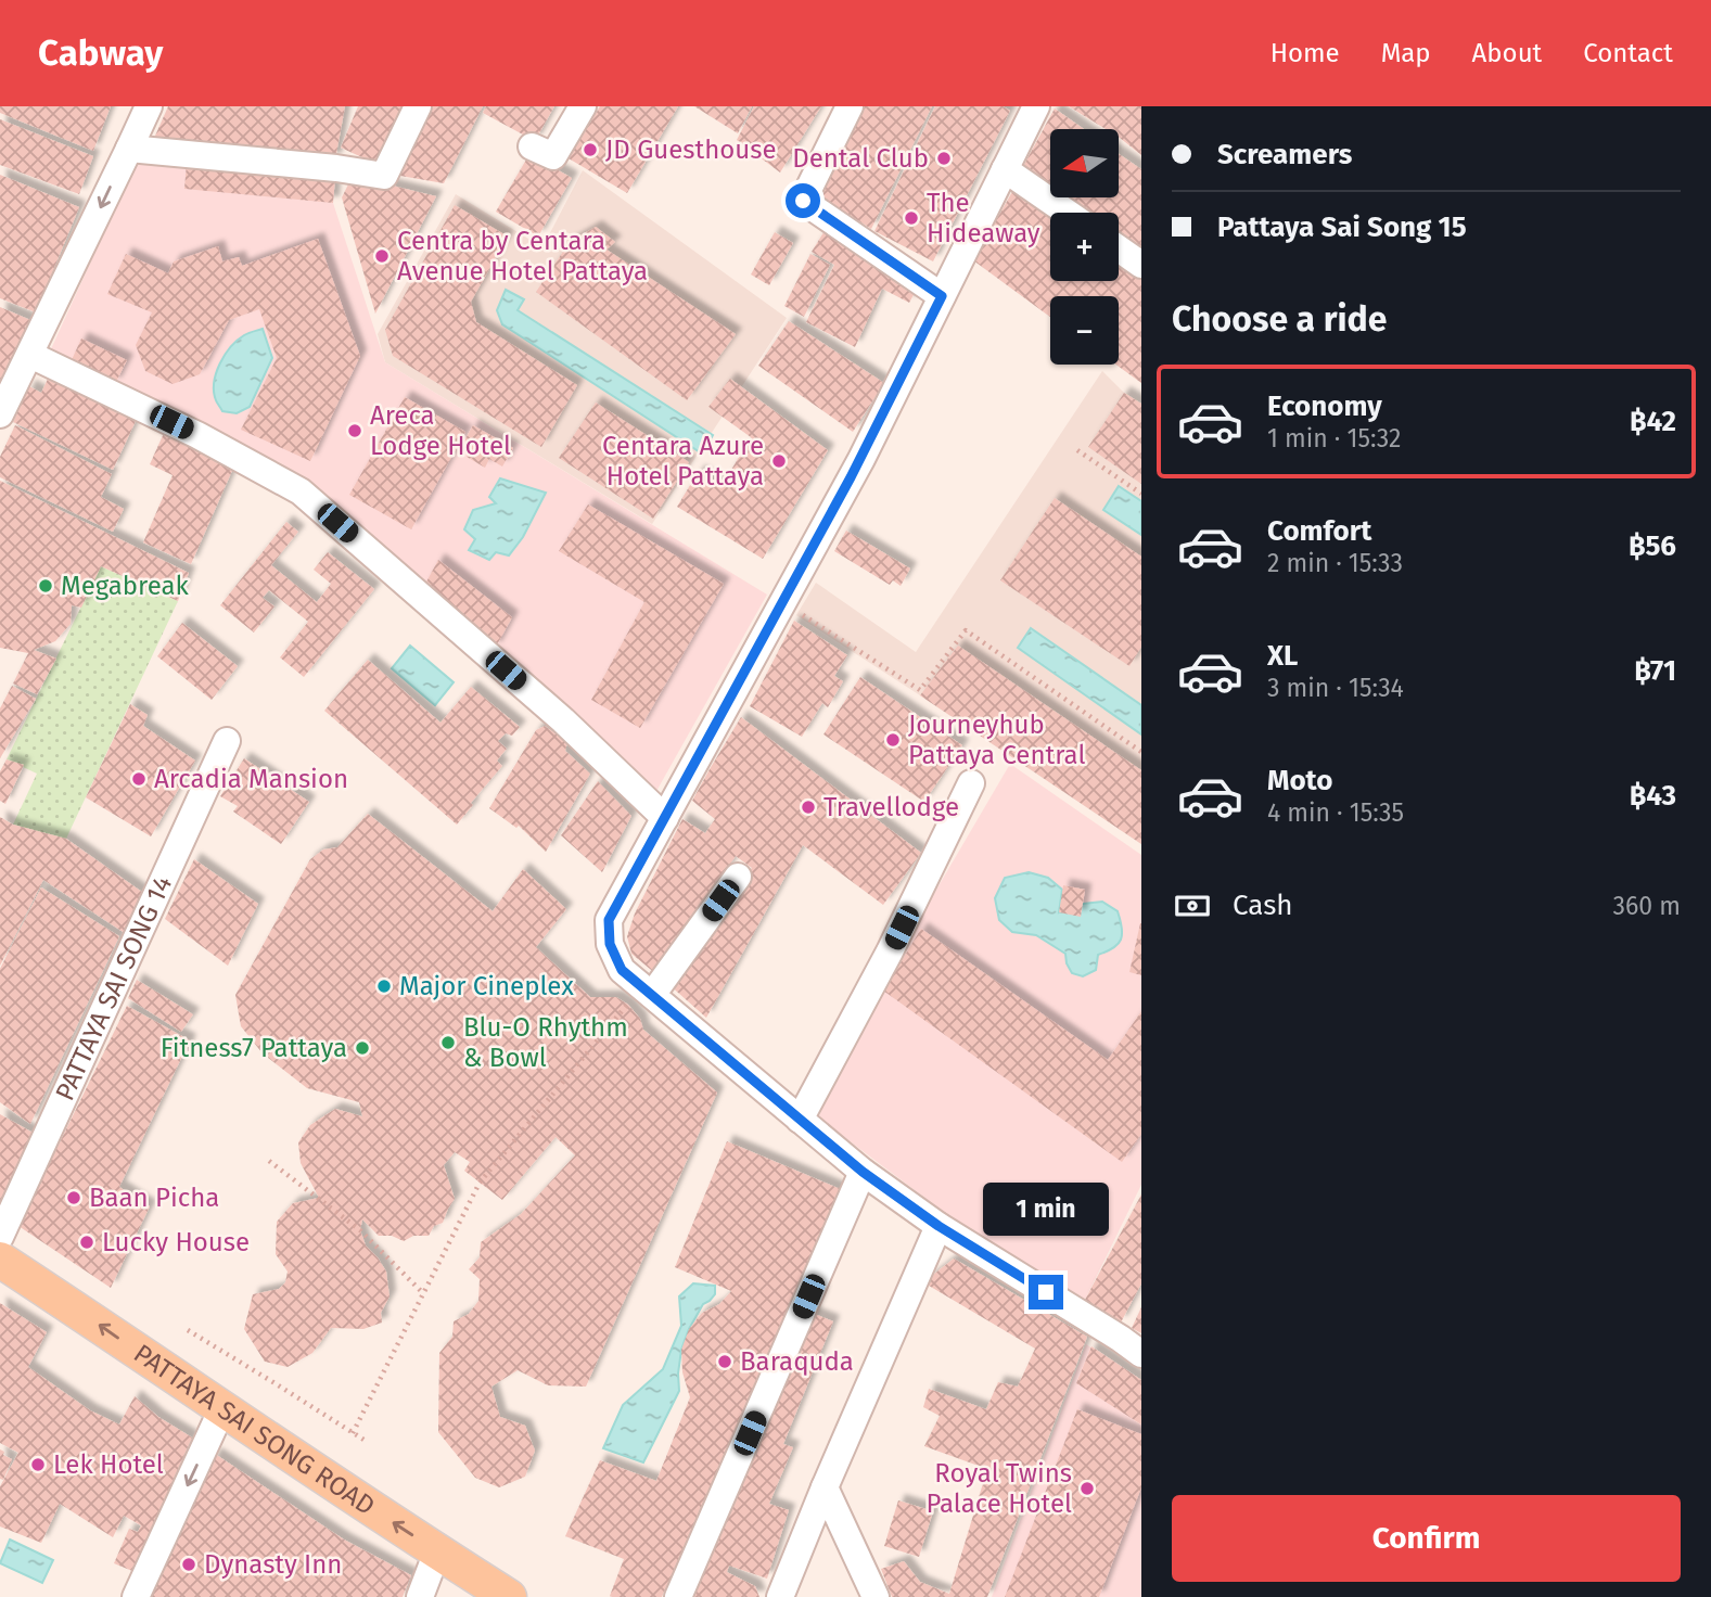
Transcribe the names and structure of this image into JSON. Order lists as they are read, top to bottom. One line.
{"streets":{"main road":["PATTAYA SAI SONG ROAD"],"street":["PATTAYA SAI SONG 14"]},"one_way":["PATTAYA SAI SONG ROAD"],"places":["JD Guesthouse","Dental Club","The Hideaway","Centra by Centara Avenue Hotel Pattaya","Areca Lodge Hotel","Centara Azure Hotel Pattaya","Megabreak","Journeyhub Pattaya Central","Arcadia Mansion","Travellodge","Major Cineplex","Blu-O Rhythm & Bowl","Fitness7 Pattaya","Baan Picha","Lucky House","Baraquda","Lek Hotel","Royal Twins Palace Hotel","Dynasty Inn"],"north":"left","page":{"header":"Cabway","nav":["Home","Map","About","Contact"],"banner":["Screamers","Pattaya Sai Song 15"],"map_buttons":["+","−"],"heading":"Choose a ride","list":[{"name":"Economy","note":"1 min · 15:32","value":"฿42"},{"name":"Comfort","note":"2 min · 15:33","value":"฿56"},{"name":"XL","note":"3 min · 15:34","value":"฿71"},{"name":"Moto","note":"4 min · 15:35","value":"฿43"}],"pay":["Cash","360 m"],"bubble":"1 min","buttons":"Confirm"}}
